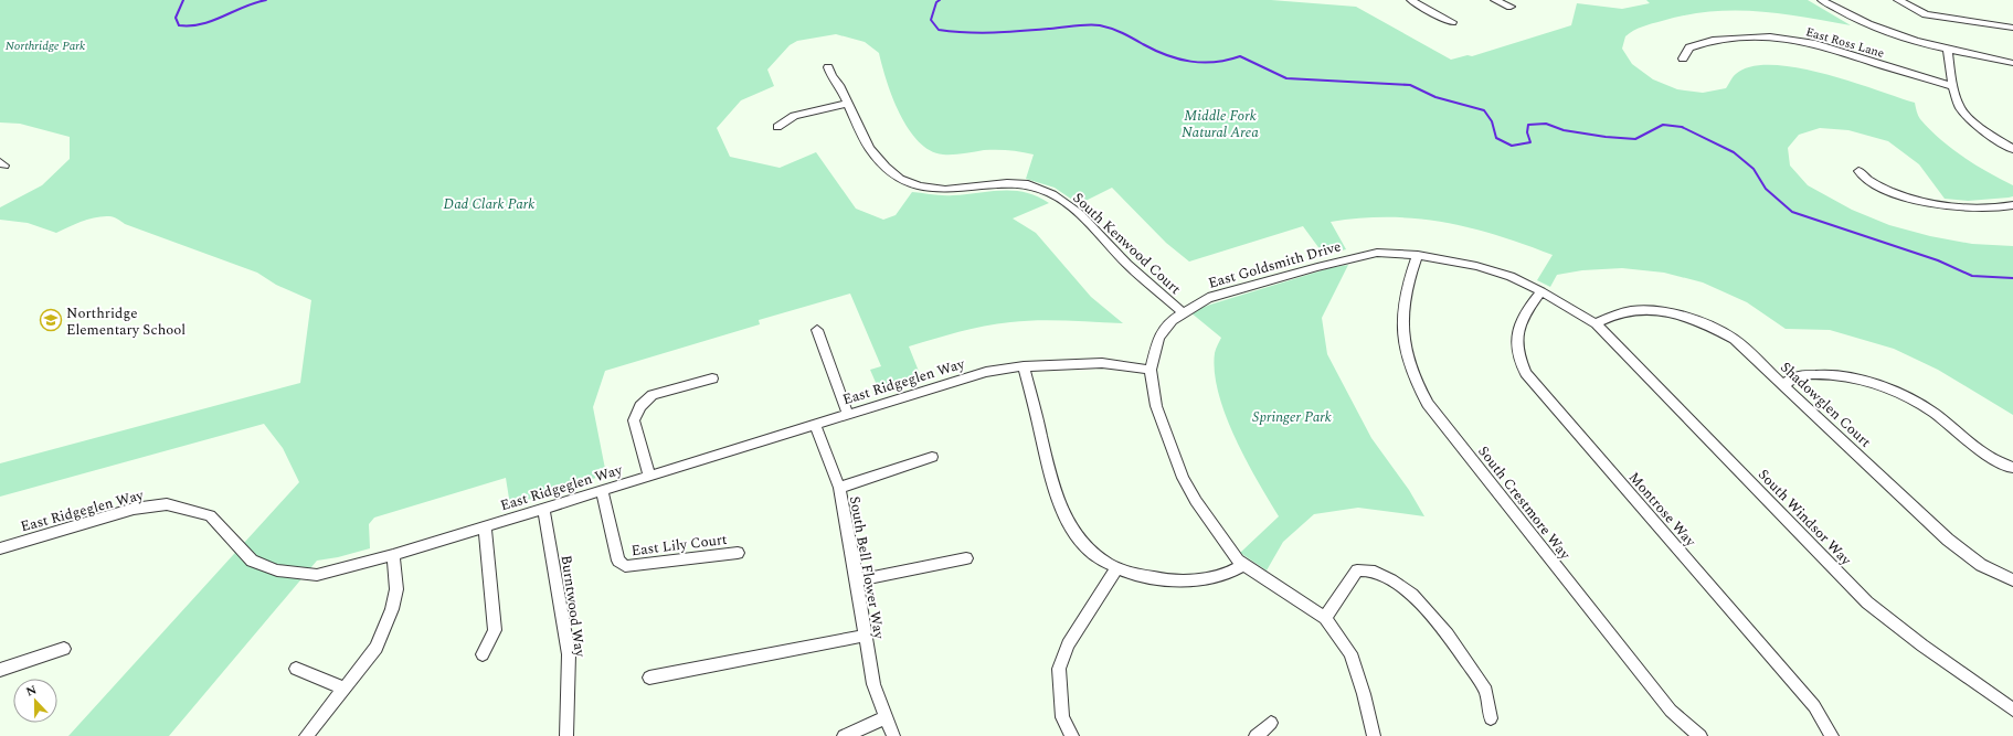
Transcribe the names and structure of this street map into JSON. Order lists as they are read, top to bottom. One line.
{"streets":{"street":["East Ross Lane","South Kenwood Court","East Goldsmith Drive","East Ridgeglen Way","Shadowglen Court","South Crestmore Way","Montrose Way","South Windsor Way","East Lily Court","South Bell Flower Way","Burntwood Way"]},"crossings":[["South Kenwood Court","East Goldsmith Drive"],["East Goldsmith Drive","East Ridgeglen Way"],["East Goldsmith Drive","South Crestmore Way"],["East Goldsmith Drive","Montrose Way"],["East Goldsmith Drive","South Windsor Way"],["East Ridgeglen Way","East Lily Court"],["East Ridgeglen Way","South Bell Flower Way"],["East Ridgeglen Way","Burntwood Way"],["Shadowglen Court","South Windsor Way"],["Montrose Way","South Windsor Way"]],"parks":["Northridge Park","Middle Fork Natural Area","Dad Clark Park","Springer Park"],"places":{"school or university":["Northridge Elementary School"]},"north":"top"}
